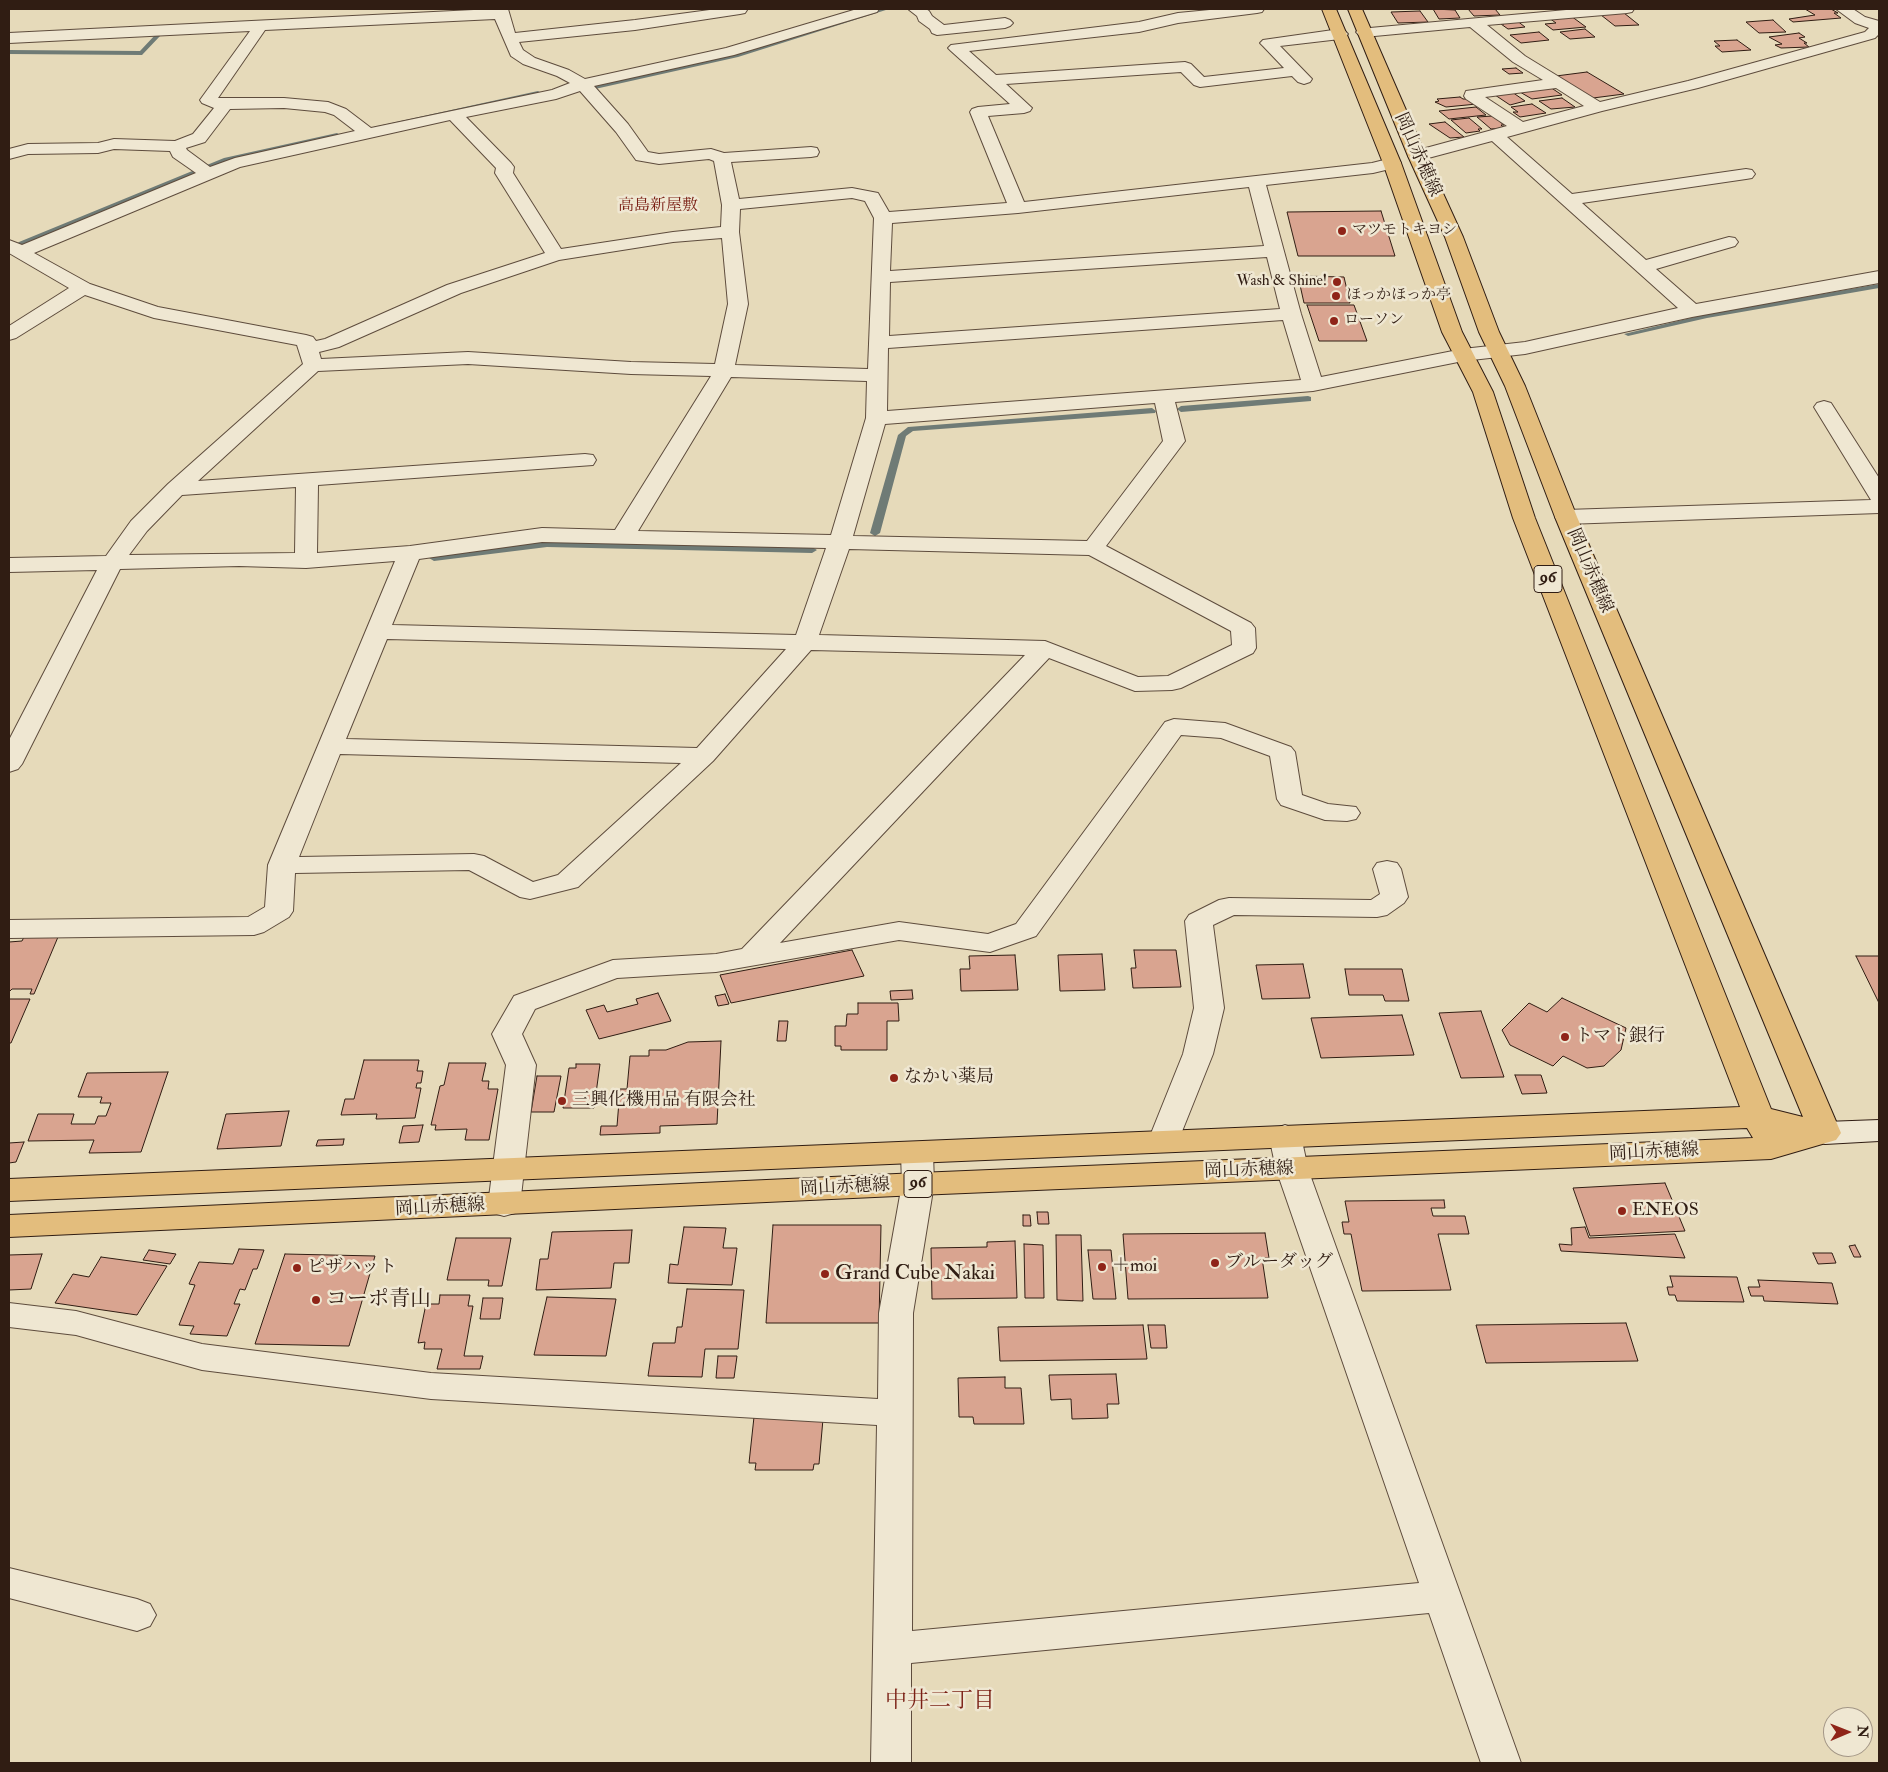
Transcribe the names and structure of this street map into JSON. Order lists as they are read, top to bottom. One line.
{"streets":{"main road":["岡山赤穂線","96"]},"districts":["高島新屋敷","中井二丁目"],"places":["マツモトキヨシ","Wash & Shine!","ほっかほっか亭","ローソン","トマト銀行","なかい薬局","三興化機用品 有限会社","ENEOS","ブルーダッグ","＋moi","ピザハット","Grand Cube Nakai","コーポ青山"],"north":"right"}
